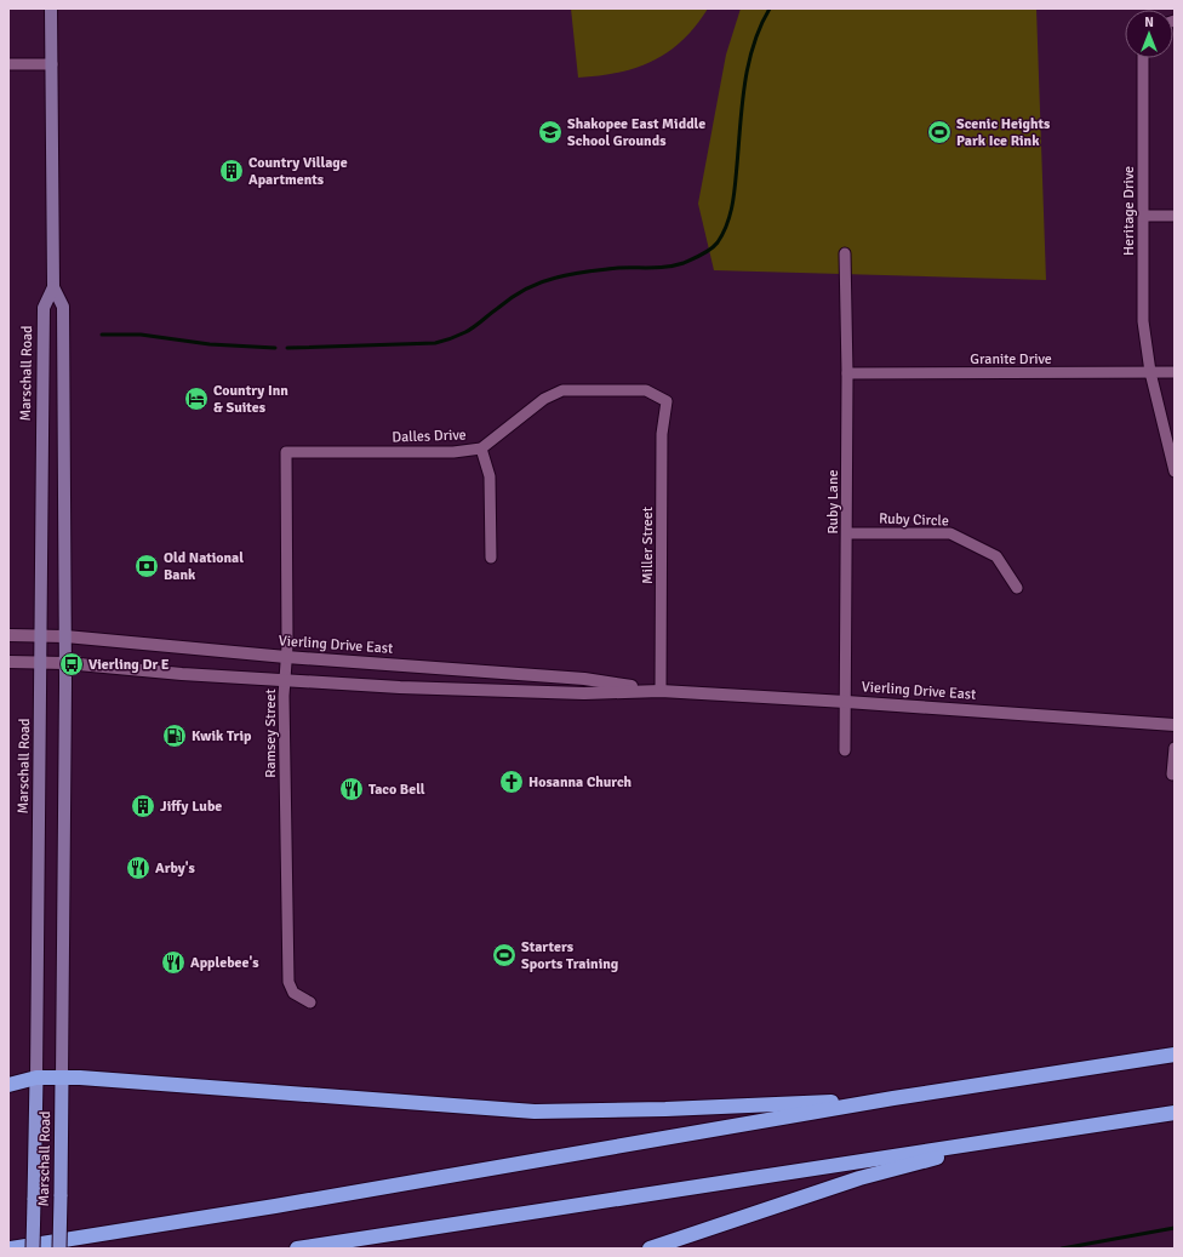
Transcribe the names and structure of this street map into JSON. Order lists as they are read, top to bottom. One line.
{"streets":{"highway":["Marschall Road"],"street":["Heritage Drive","Granite Drive","Dalles Drive","Ruby Lane","Ruby Circle","Miller Street","Vierling Drive East","Ramsey Street"]},"crossings":[["Heritage Drive","Granite Drive"],["Granite Drive","Ruby Lane"],["Marschall Road","Vierling Drive East"],["Dalles Drive","Miller Street"],["Dalles Drive","Ramsey Street"],["Ruby Lane","Ruby Circle"],["Ruby Lane","Vierling Drive East"],["Miller Street","Vierling Drive East"],["Vierling Drive East","Ramsey Street"]],"places":{"school or university":["Shakopee East Middle School Grounds"],"sports":["Scenic Heights Park Ice Rink","Starters Sports Training"],"building":["Country Village Apartments","Jiffy Lube"],"hotel":["Country Inn & Suites"],"bank":["Old National Bank"],"bus stop":["Vierling Dr E"],"fuel station":["Kwik Trip"],"church":["Hosanna Church"],"restaurant":["Taco Bell","Arby's","Applebee's"]},"north":"top"}
